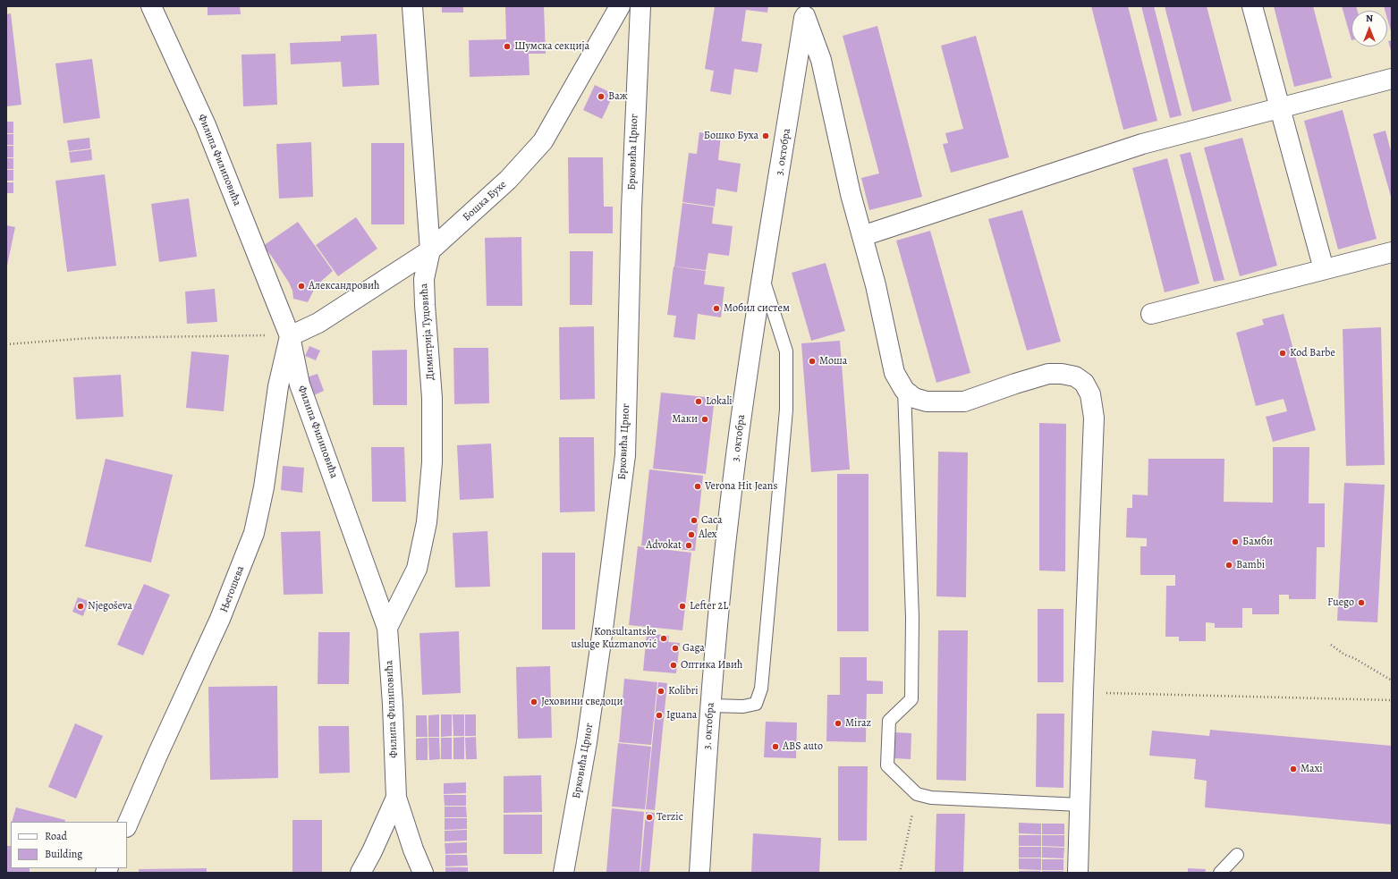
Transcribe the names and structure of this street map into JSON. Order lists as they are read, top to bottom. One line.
{"streets":{"street":["Брковића Црног","3. октобра","Филипа Филиповића","Бошка Бухе","Димитрија Туцовића","Његошева"]},"crossings":[["Филипа Филиповића","Бошка Бухе"],["Филипа Филиповића","Димитрија Туцовића"],["Филипа Филиповића","Његошева"],["Бошка Бухе","Димитрија Туцовића"],["Бошка Бухе","Његошева"]],"places":["Шумска секција","Важ","Бошко Буха","Александровић","Мобил систем","Kod Barbe","Моша","Lokali","Маки","Verona Hit Jeans","Caca","Alex","Бамби","Advokat","Bambi","Fuego","Njegoševa","Lefter 2L","Konsultantske usluge Kuzmanović","Gaga","Оптика Ивић","Kolibri","Јеховини сведоци","Iguana","Miraz","ABS auto","Maxi","Terzic"],"legend":["Road","Building"],"north":"top"}
